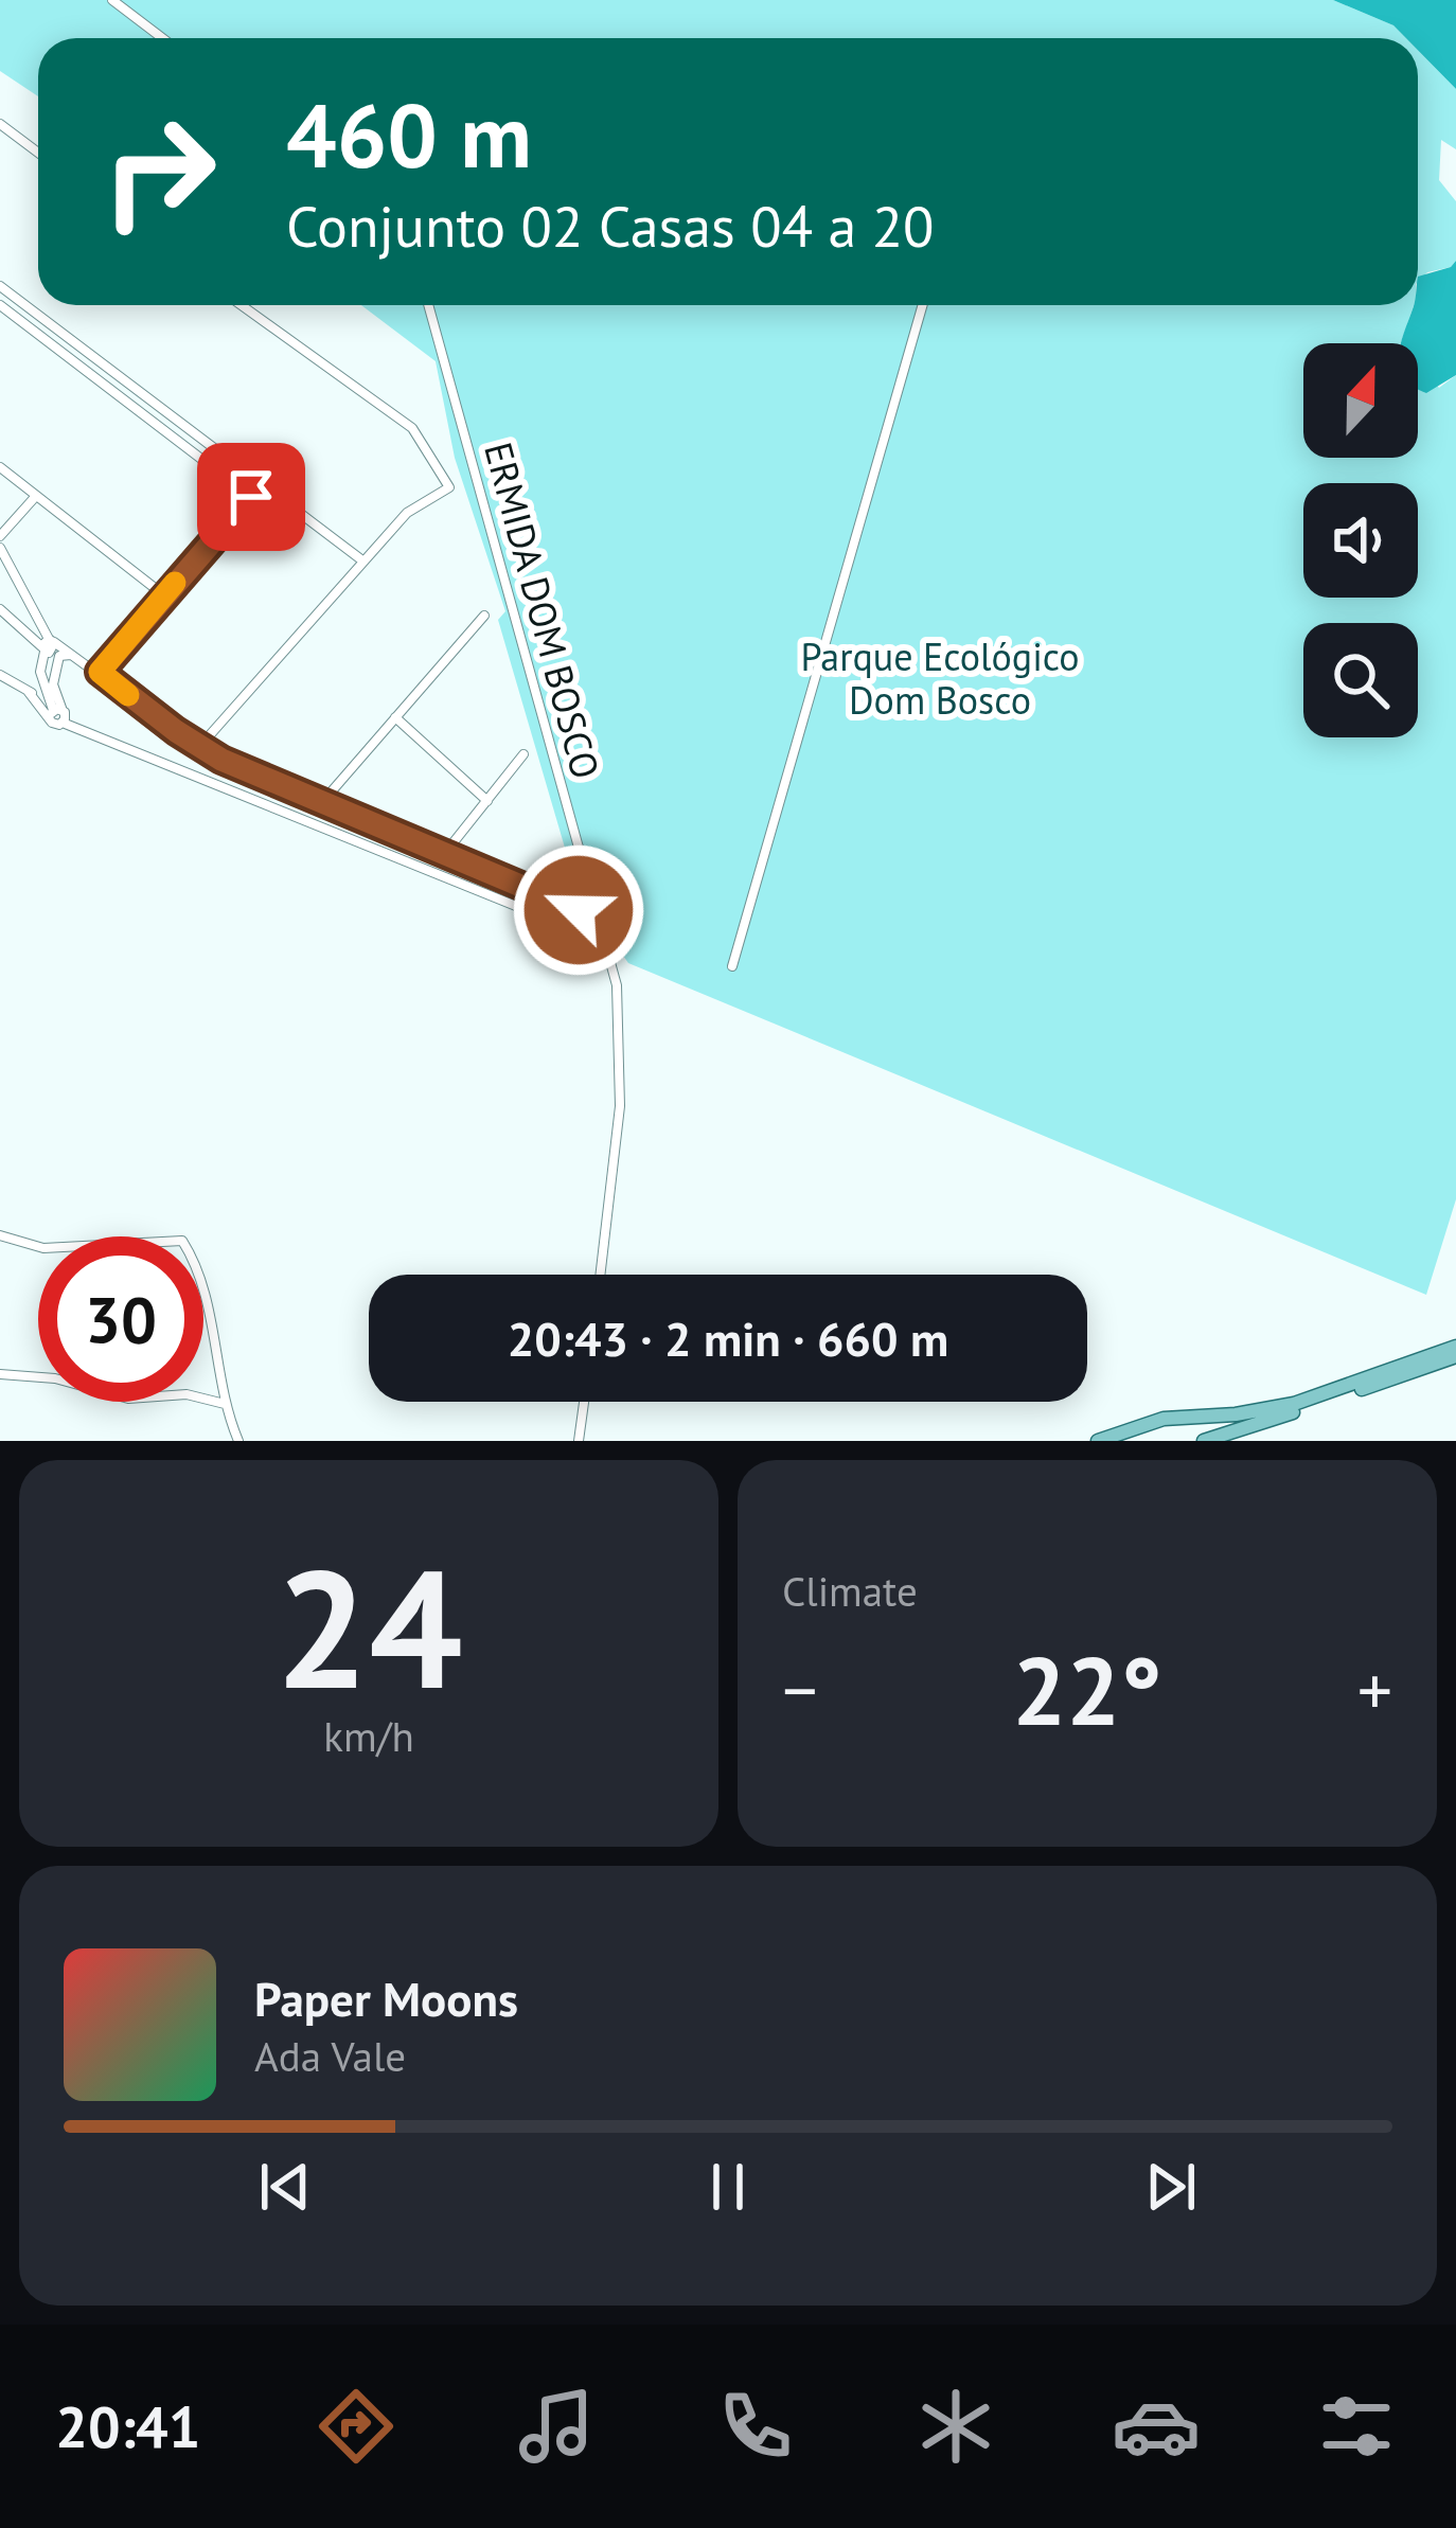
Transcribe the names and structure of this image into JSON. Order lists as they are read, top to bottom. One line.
{"streets":{"street":["ERMIDA DOM BOSCO"]},"parks":["Parque Ecológico Dom Bosco"],"north":"top","page":{"turn":["460 m","Conjunto 02 Casas 04 a 20"],"limit":"30","trip":"20:43 · 2 min · 660 m","tile":[["24","km/h"],"Climate"],"heat":["−","22°","+"],"song":["Paper Moons","Ada Vale"],"tabs":"20:41"}}
